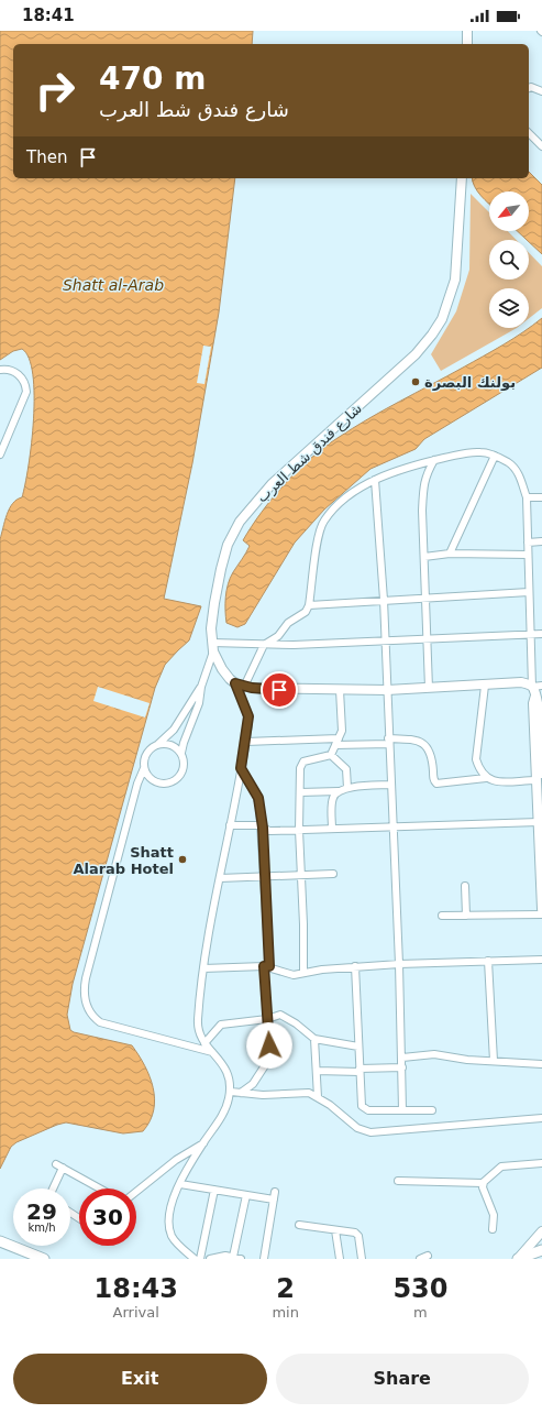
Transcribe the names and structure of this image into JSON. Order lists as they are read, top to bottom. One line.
{"streets":{"main road":["شارع فندق شط العرب"]},"water":["Shatt al-Arab"],"places":["بولنك البصرة","Shatt Alarab Hotel"],"north":"bottom left","page":{"status":"18:41","turn":["470 m","شارع فندق شط العرب"],"then":"Then","speed":"29 km/h","limit":"30","eta":["18:43","Arrival","2","min","530","m"],"buttons":["Exit","Share"]}}
